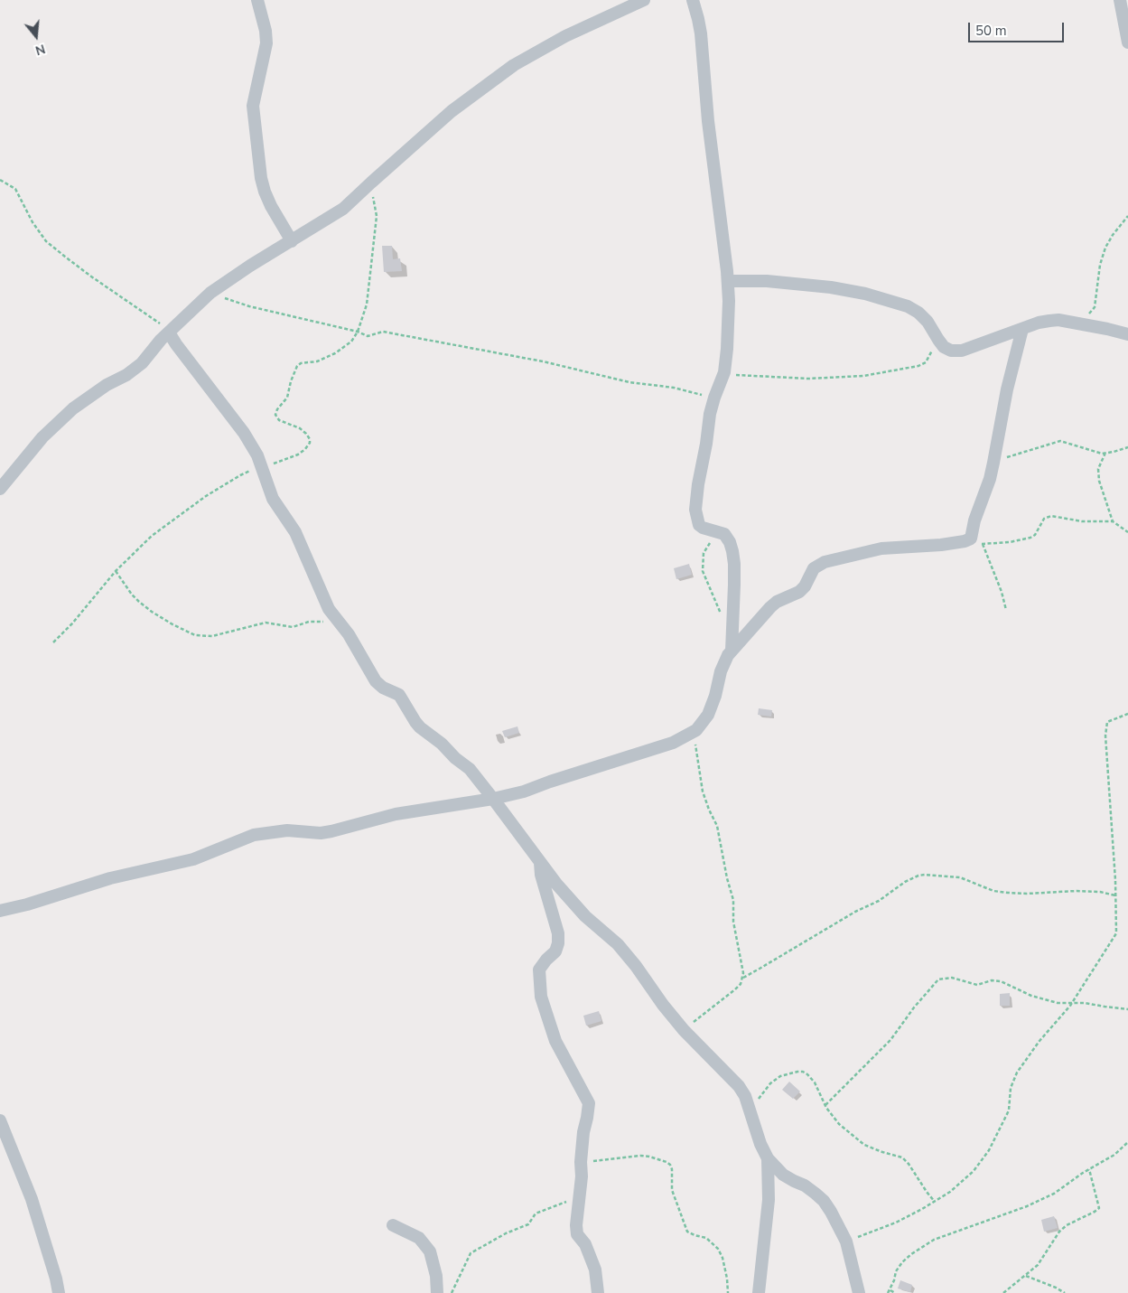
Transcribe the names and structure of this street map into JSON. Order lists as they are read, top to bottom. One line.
{"scale_bar":"50 m","north":"bottom"}
